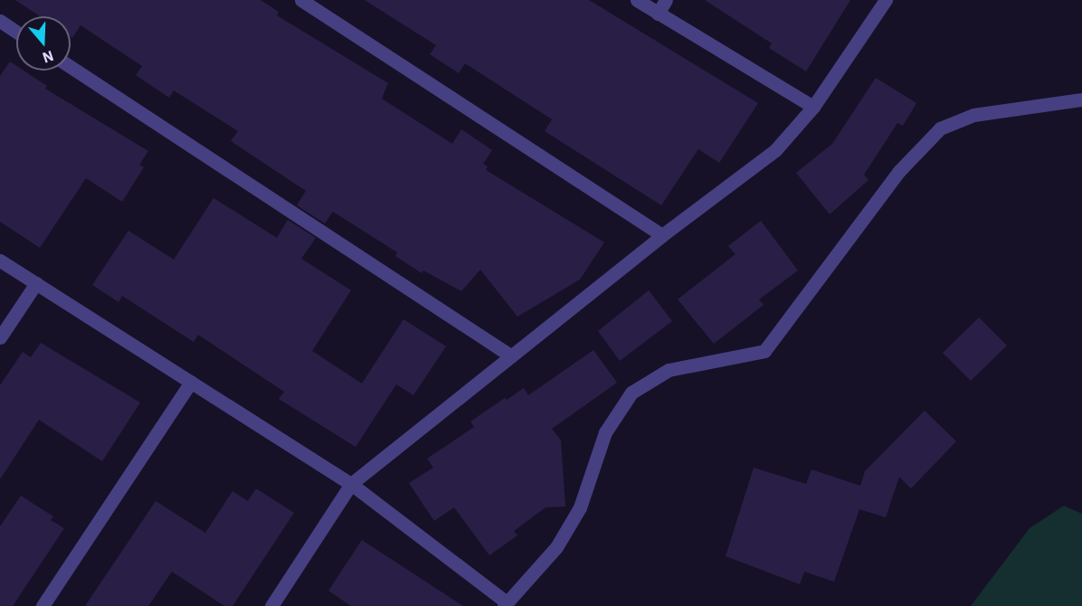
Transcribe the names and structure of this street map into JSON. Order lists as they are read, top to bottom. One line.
{"north":"bottom"}
